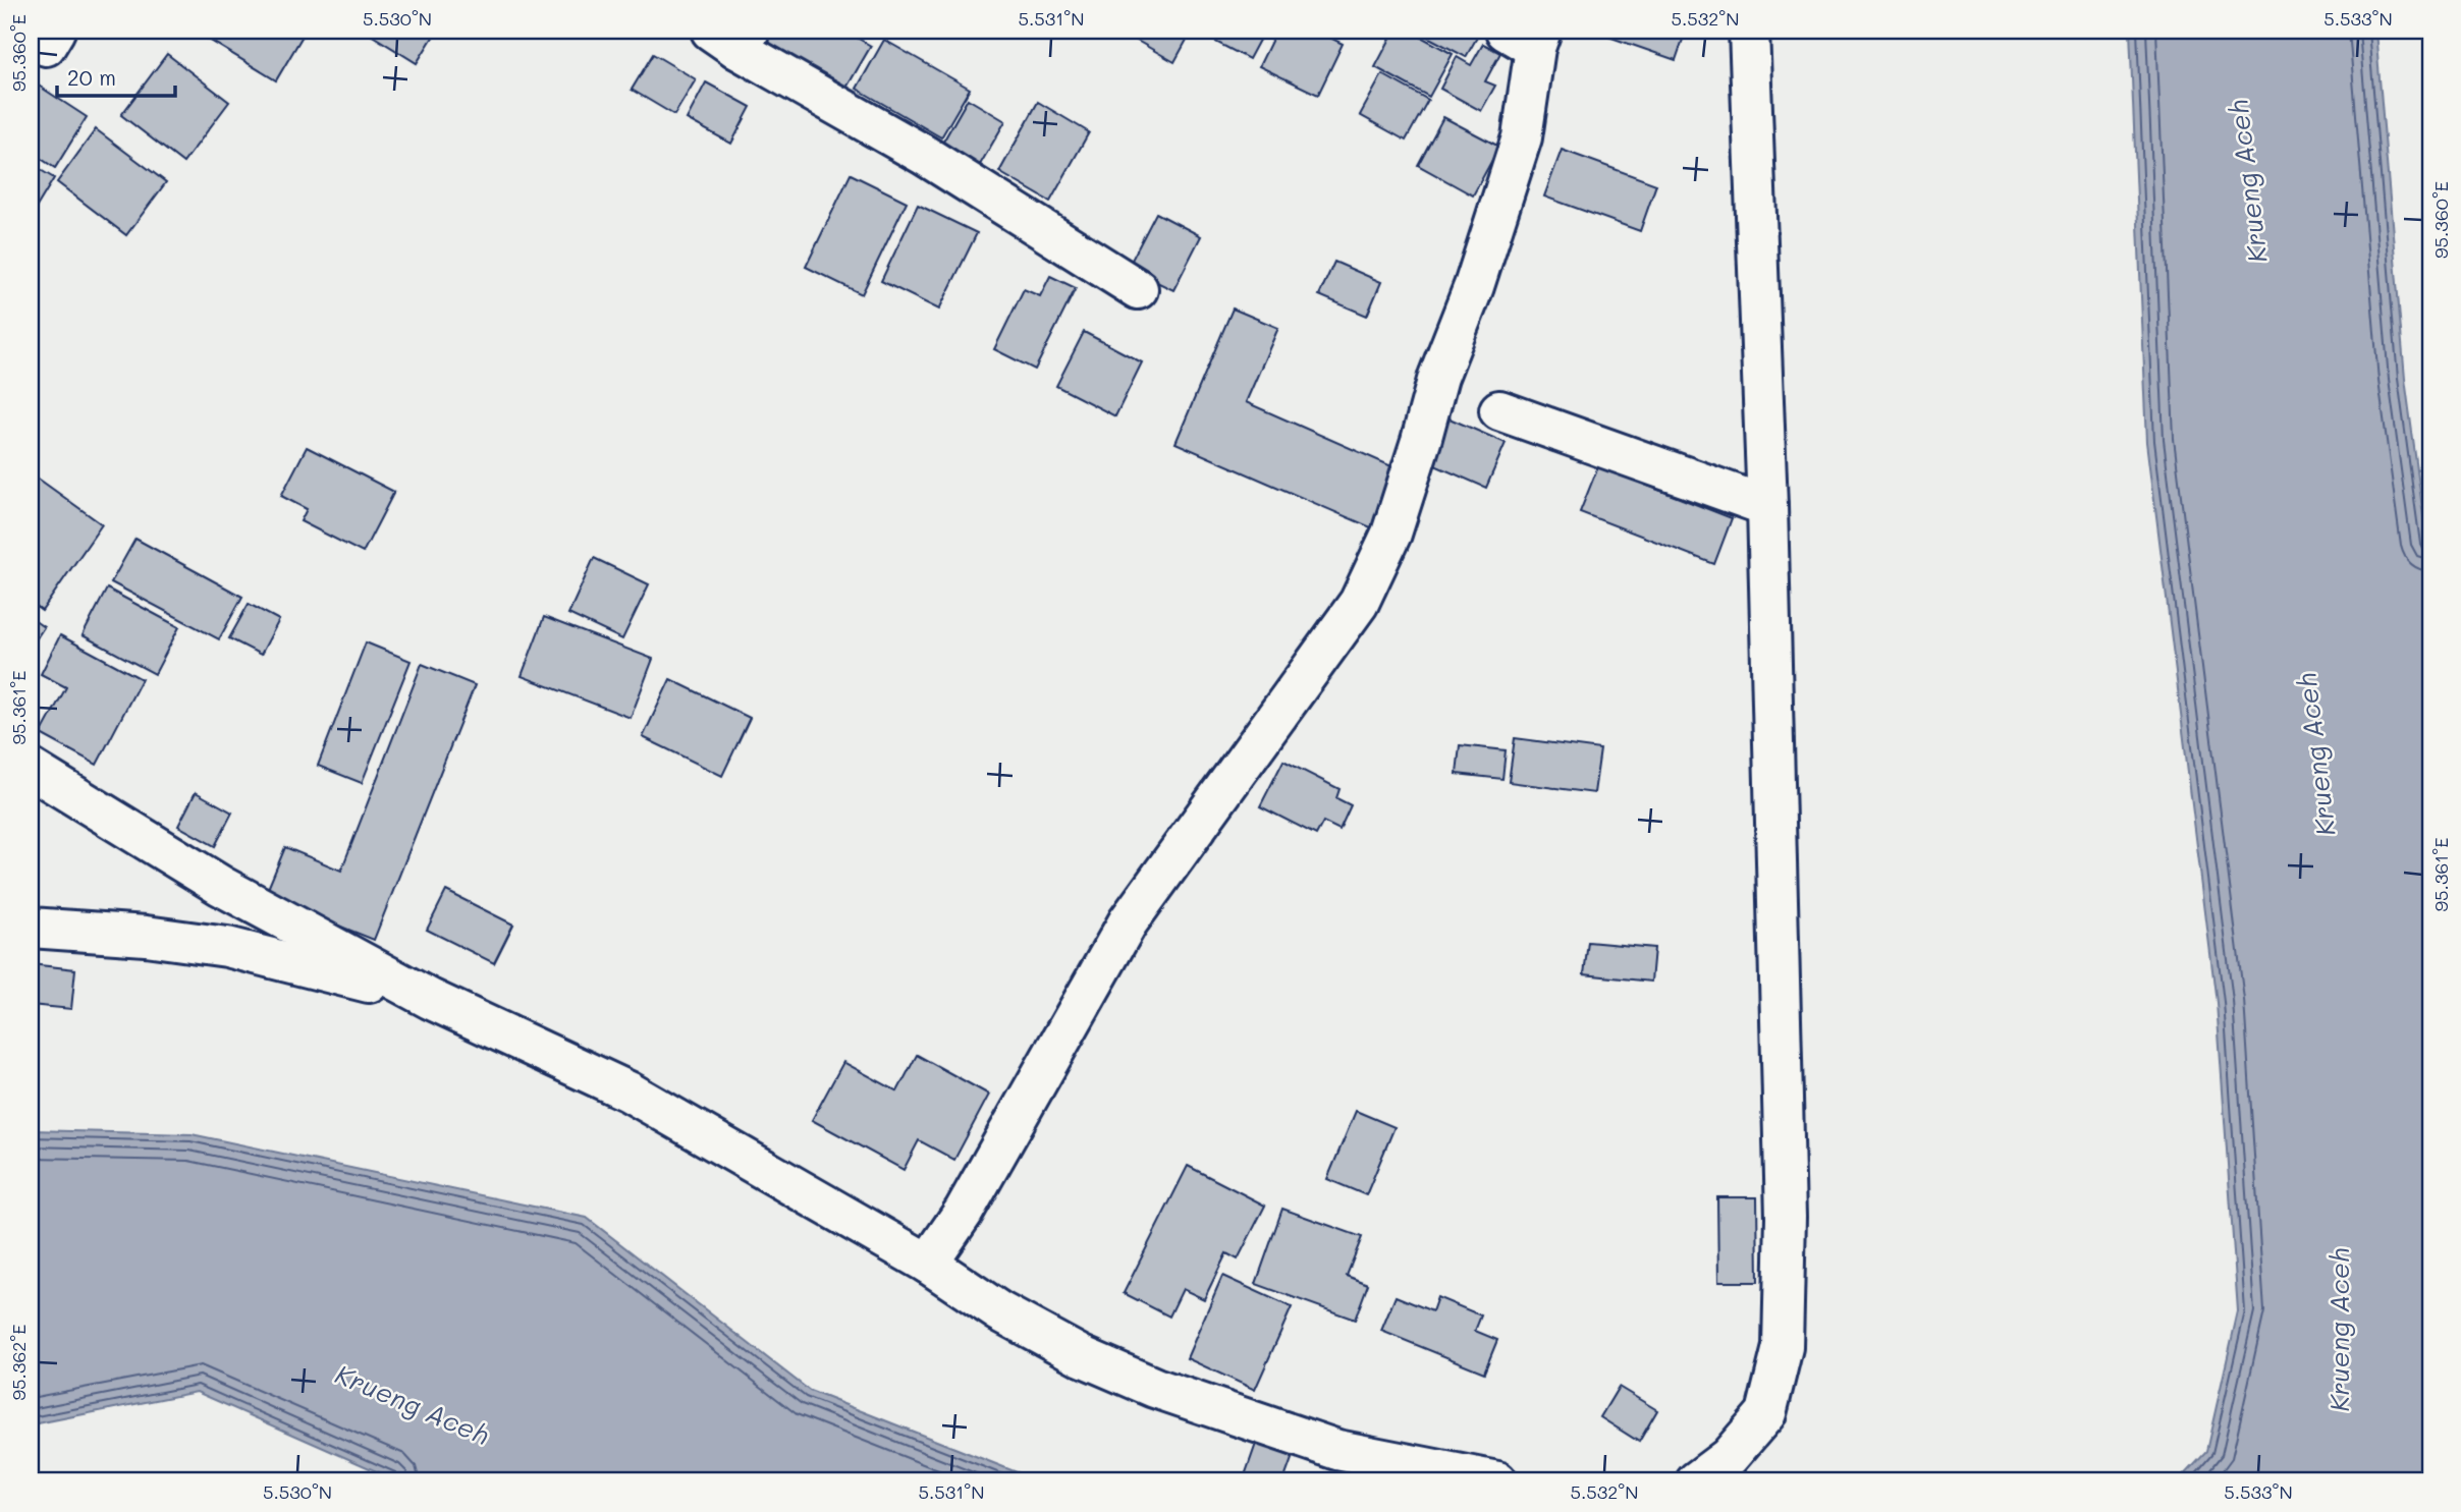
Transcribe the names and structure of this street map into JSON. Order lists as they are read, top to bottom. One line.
{"water":["Krueng Aceh"],"scale_bar":"20 m","coordinates":["5.530°N","5.531°N","5.532°N","5.533°N","95.360°E","95.361°E","95.362°E"]}
